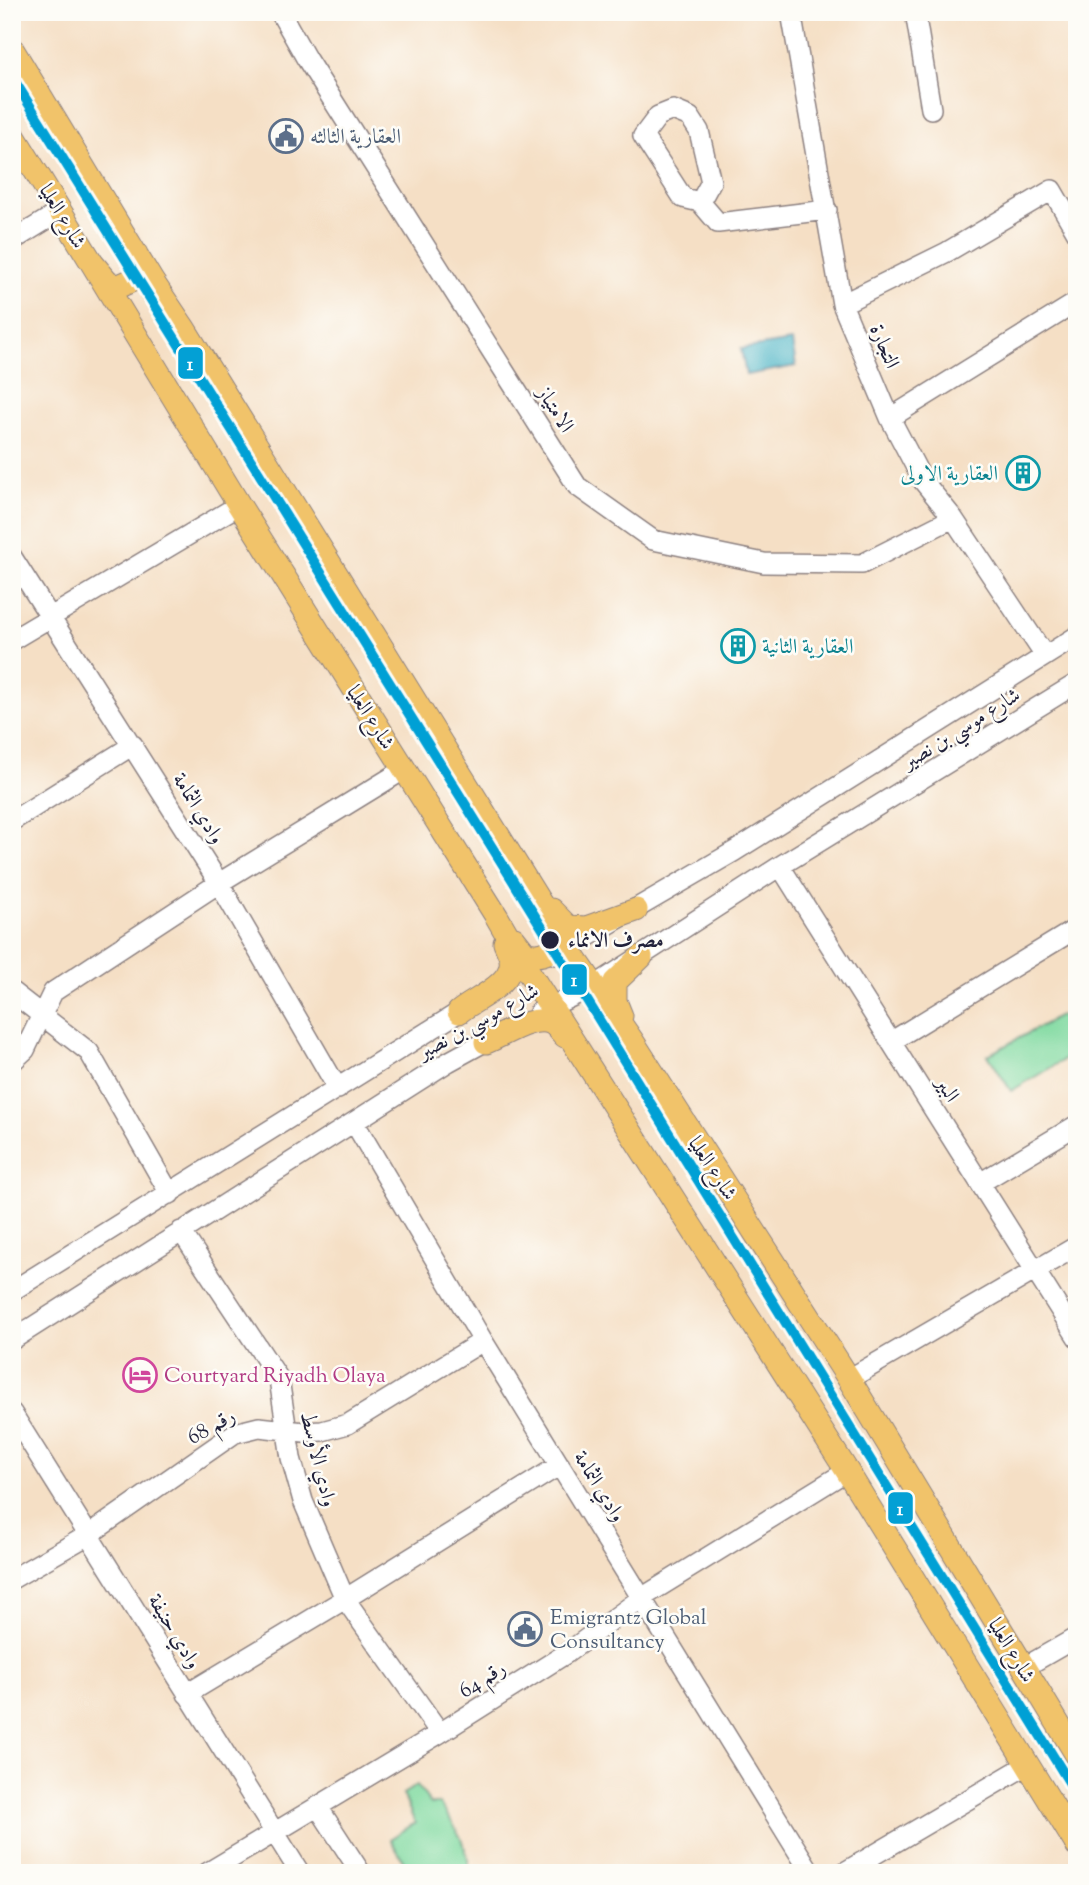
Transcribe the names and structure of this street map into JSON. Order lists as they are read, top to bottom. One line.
{"streets":{"main road":["شارع العليا"],"street":["التجارة","الامتياز","شارع موسي بن نصير","وادي الثمامة","البير","رقم 68","وادي الأوسط","وادي حنيفة","رقم 64"]},"crossings":[["شارع العليا","شارع موسي بن نصير"],["شارع العليا","رقم 64"],["التجارة","الامتياز"],["التجارة","شارع موسي بن نصير"],["شارع موسي بن نصير","وادي الثمامة"],["شارع موسي بن نصير","البير"],["شارع موسي بن نصير","وادي الأوسط"],["وادي الثمامة","رقم 68"],["وادي الثمامة","رقم 64"],["رقم 68","وادي الأوسط"],["رقم 68","وادي حنيفة"],["وادي الأوسط","رقم 64"],["وادي حنيفة","رقم 64"]],"places":{"public building":["العقارية الثالثه","Emigrantz Global Consultancy"],"building":["العقارية الاولى","العقارية الثانية"],"other":["مصرف الانماء"],"hotel":["Courtyard Riyadh Olaya"]},"lines":["transit line 1"]}
